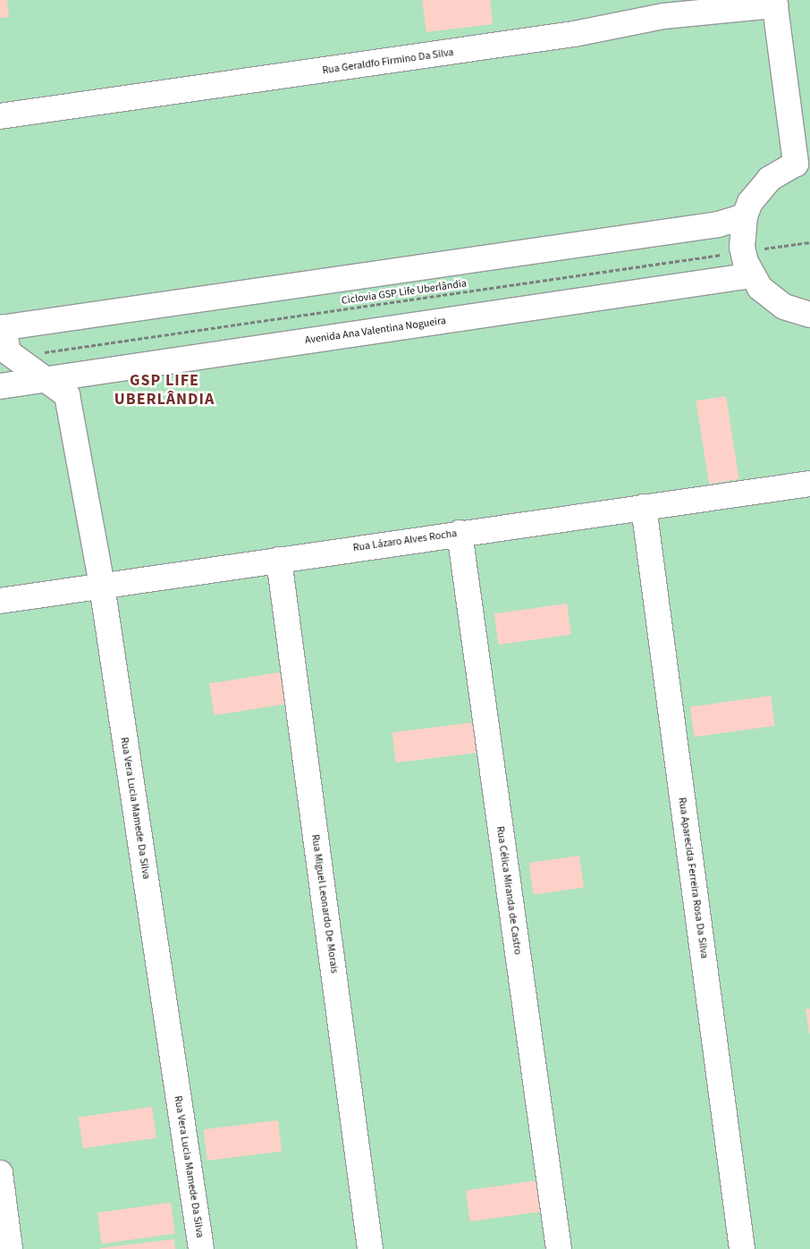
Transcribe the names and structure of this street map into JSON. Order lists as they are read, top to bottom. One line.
{"streets":{"street":["Rua Geraldfo Firmino Da Silva","Avenida Ana Valentina Nogueira","Rua Lázaro Alves Rocha","Rua Vera Lucia Mamede Da Silva","Rua Aparecida Ferreira Rosa Da Silva","Rua Célica Miranda de Castro","Rua Miguel Leonardo De Morais"],"path":["Ciclovia GSP Life Uberlândia"]},"crossings":[["Ciclovia GSP Life Uberlândia","Rua Vera Lucia Mamede Da Silva"],["Avenida Ana Valentina Nogueira","Rua Vera Lucia Mamede Da Silva"],["Rua Lázaro Alves Rocha","Rua Vera Lucia Mamede Da Silva"],["Rua Lázaro Alves Rocha","Rua Aparecida Ferreira Rosa Da Silva"],["Rua Lázaro Alves Rocha","Rua Célica Miranda de Castro"],["Rua Lázaro Alves Rocha","Rua Miguel Leonardo De Morais"]],"districts":["GSP LIFE UBERLÂNDIA"]}
